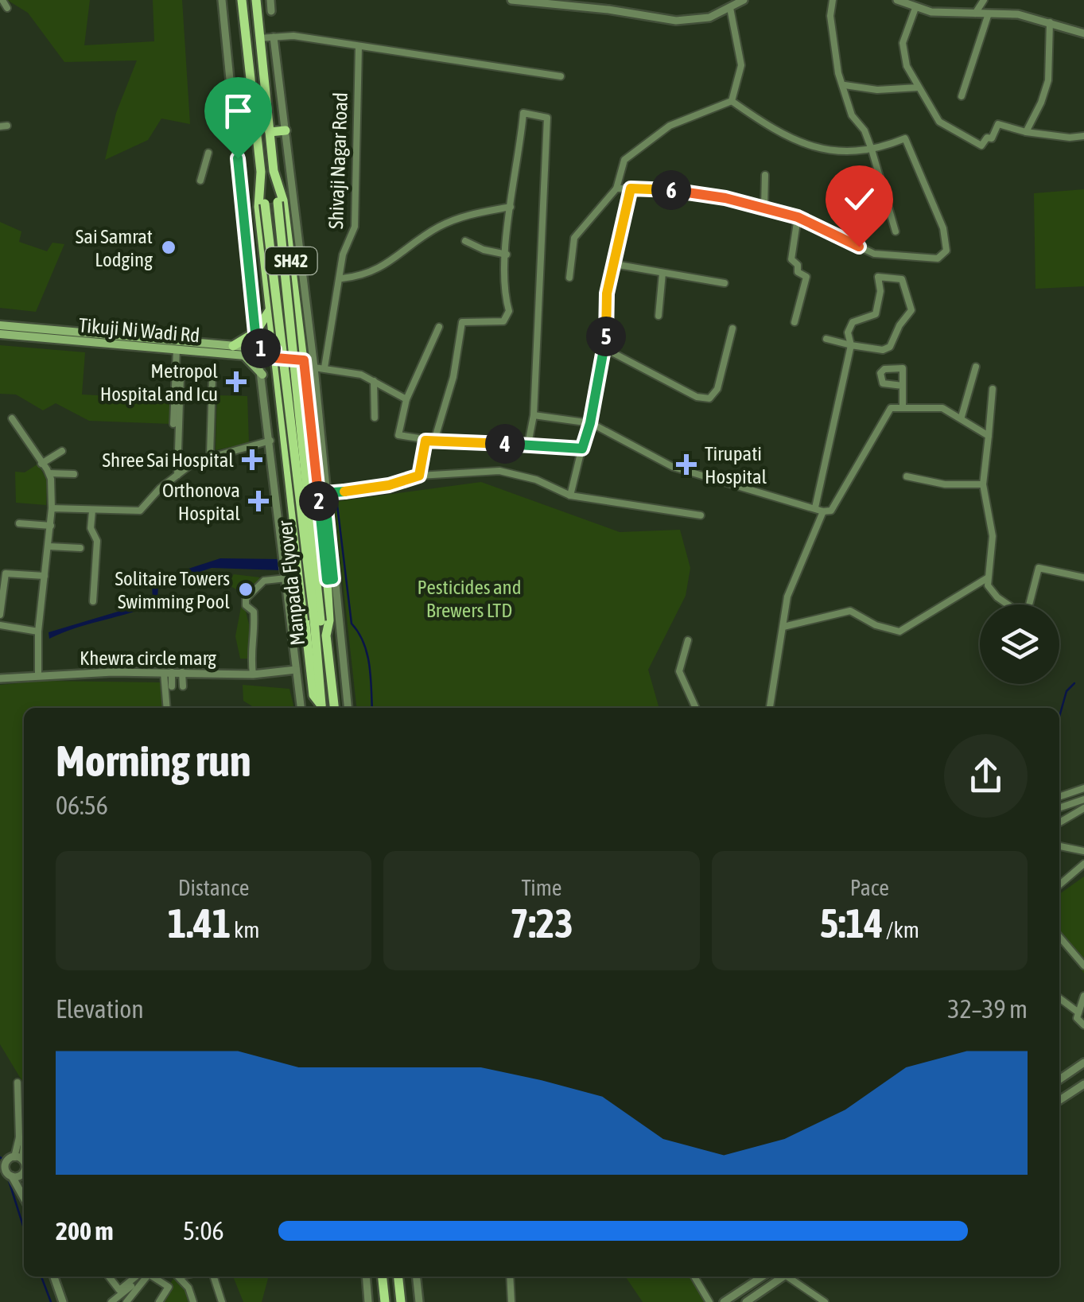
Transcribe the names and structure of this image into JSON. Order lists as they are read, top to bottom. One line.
{"streets":{"main road":["SH42","Tikuji Ni Wadi Rd","Manpada Flyover"],"street":["Shivaji Nagar Road","Khewra circle marg"]},"crossings":[["SH42","Tikuji Ni Wadi Rd"],["SH42","Manpada Flyover"]],"parks":["Pesticides and Brewers LTD"],"places":{"other":["Sai Samrat Lodging","Solitaire Towers Swimming Pool"],"health":["Metropol Hospital and Icu","Shree Sai Hospital","Tirupati Hospital","Orthonova Hospital"]},"page":{"pins":["6","5","1","4","2"],"heading":["Morning run","06:56"],"stats":[["Distance","1.41 km"],["Time","7:23"],["Pace","5:14 /km"]],"chart":["Elevation","32–39 m"],"list":[{"name":"200 m","note":"5:06"}]}}
